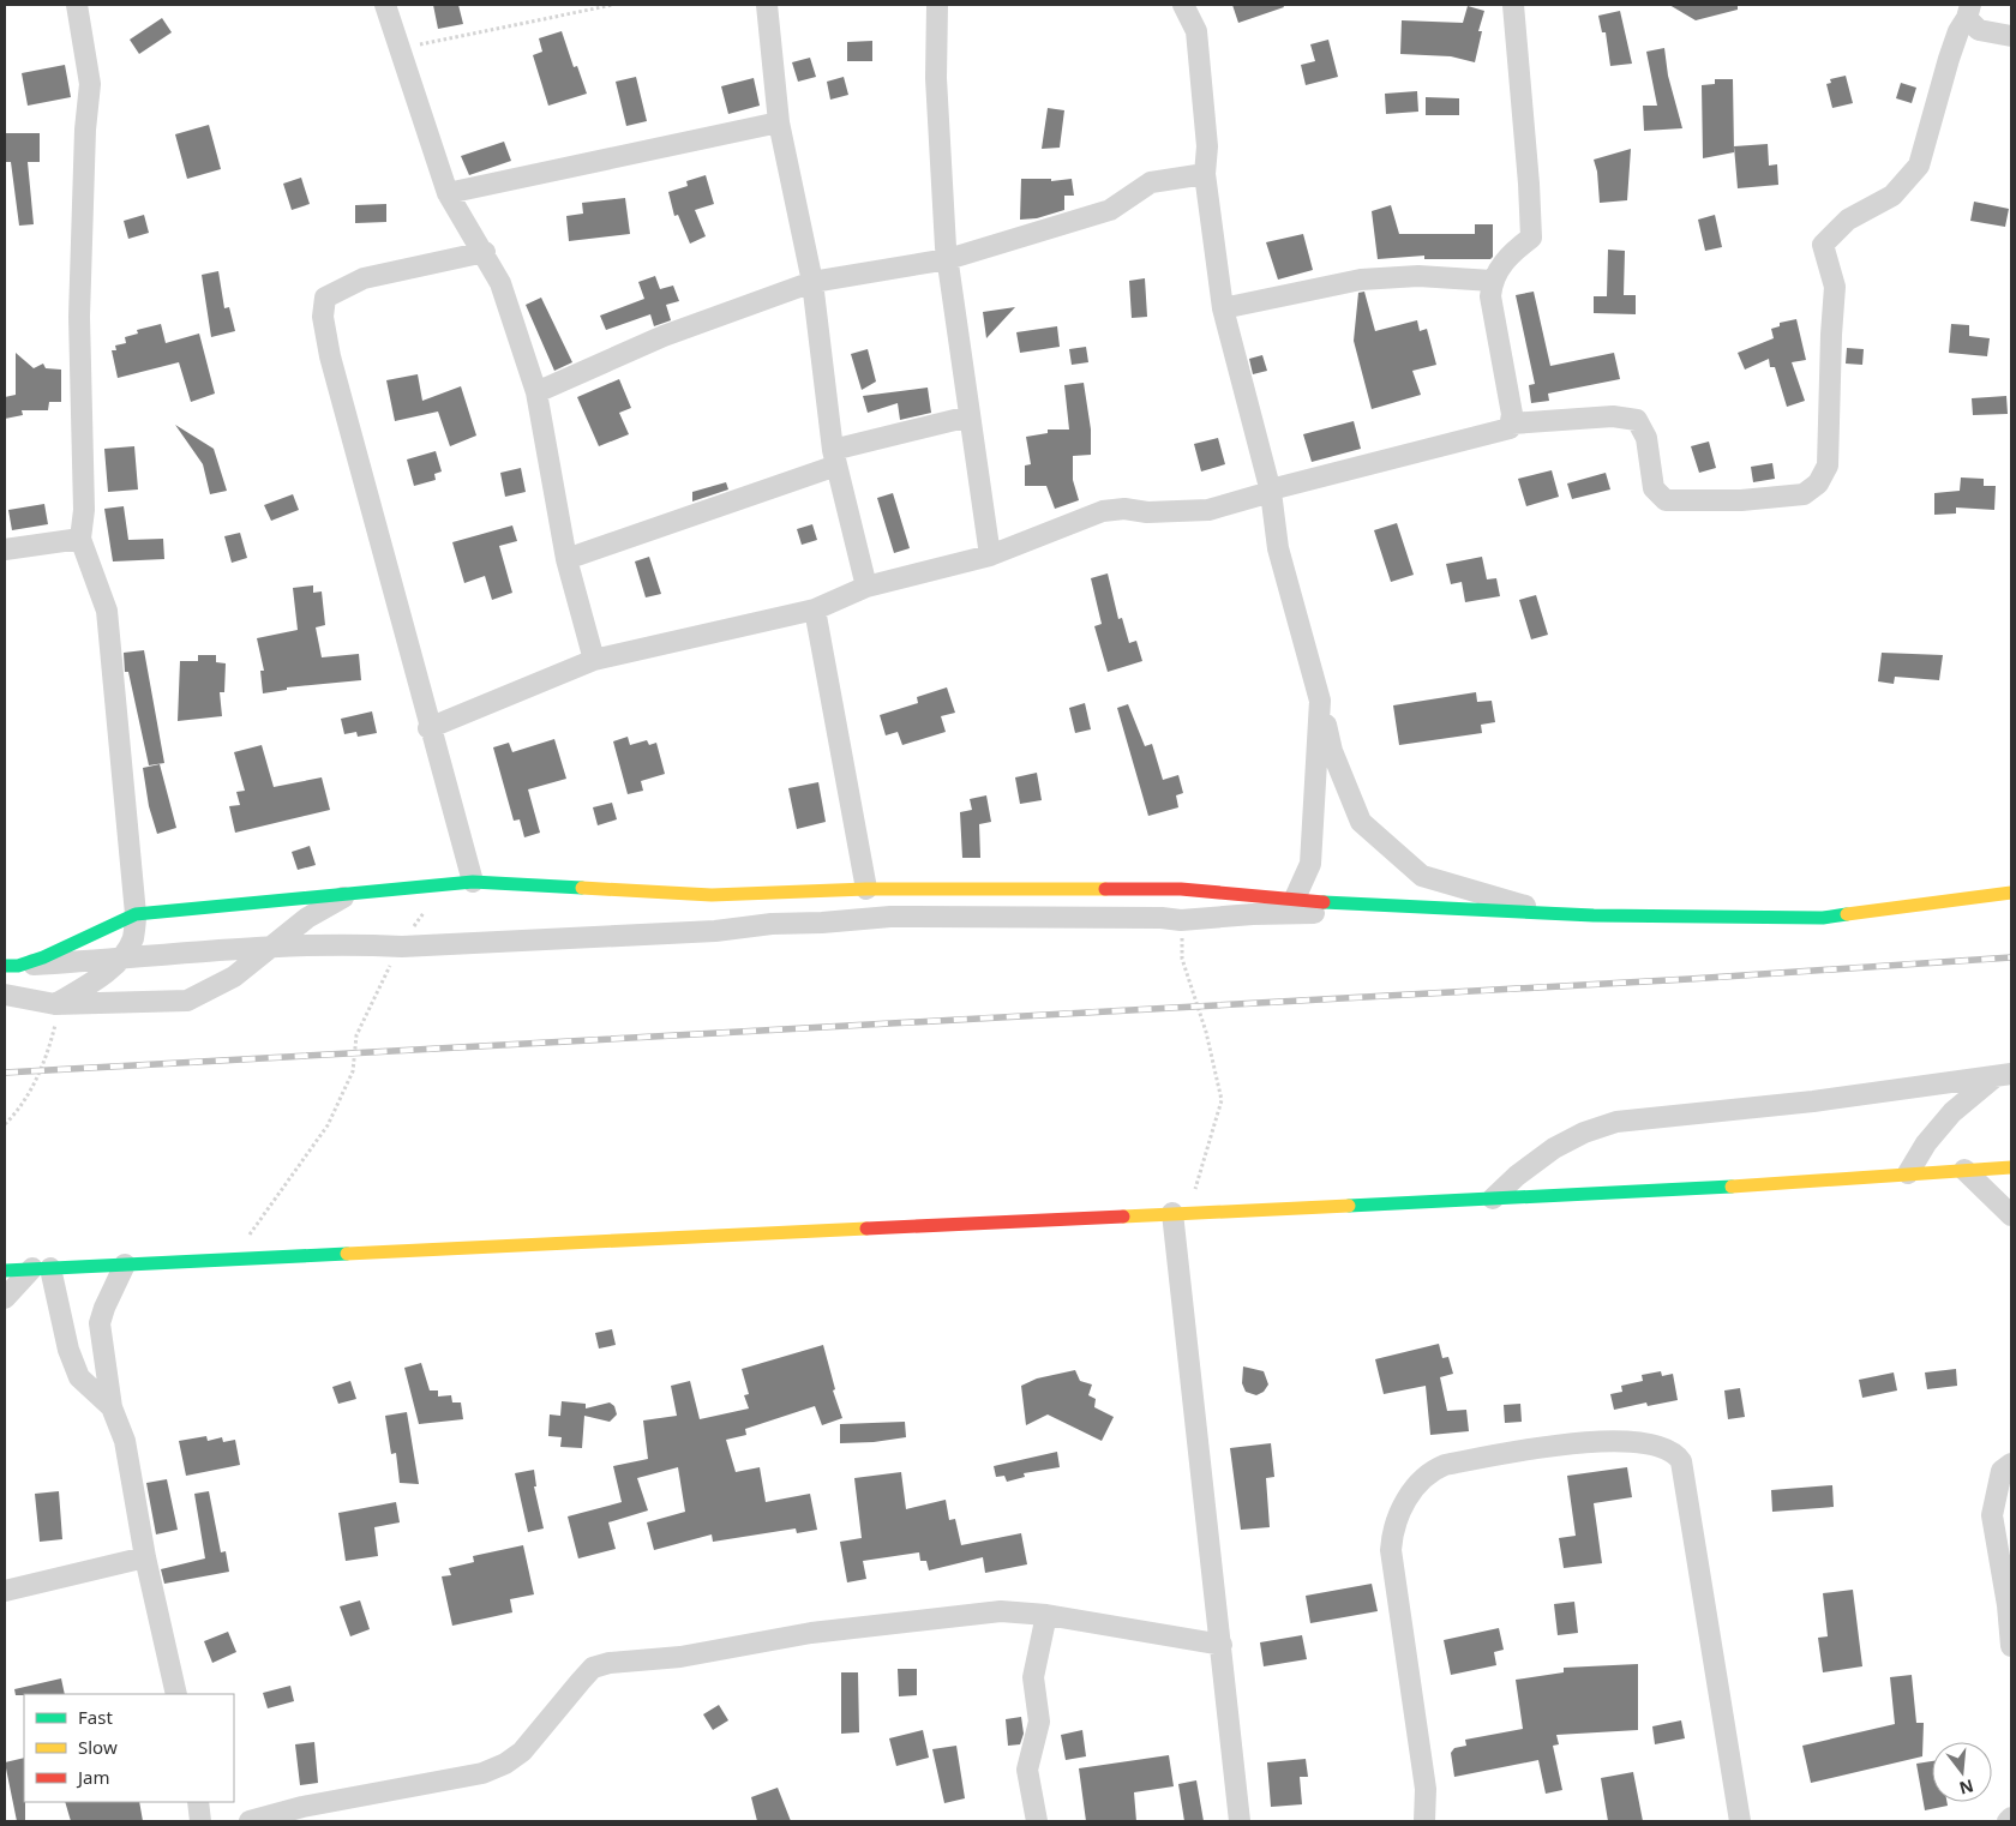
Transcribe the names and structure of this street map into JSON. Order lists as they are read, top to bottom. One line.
{"legend":["Fast","Slow","Jam"],"north":"bottom"}
